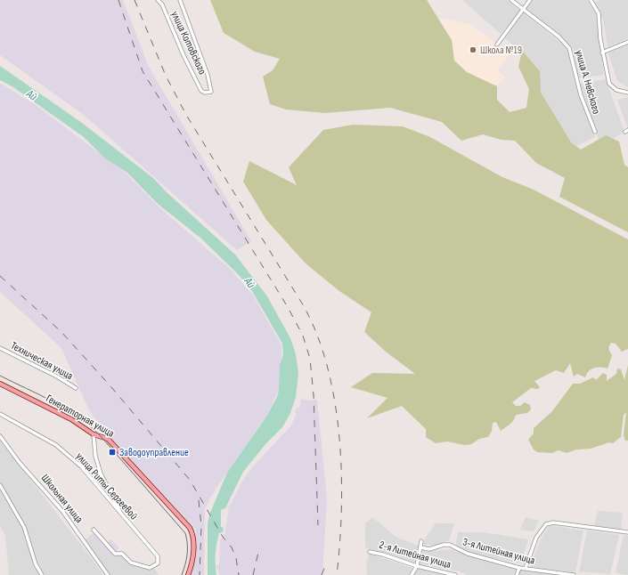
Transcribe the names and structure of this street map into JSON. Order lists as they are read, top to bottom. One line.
{"streets":{"main road":["Генераторная улица"],"street":["улица Котовского","улица А. Невского","Техническая улица","улица Риты Сергеевой","Школьная улица","3-я Литейная улица","2-я Литейная улица"]},"water":["Ай"],"places":{"other":["Школа №19"],"transit":["Заводоуправление"]}}
